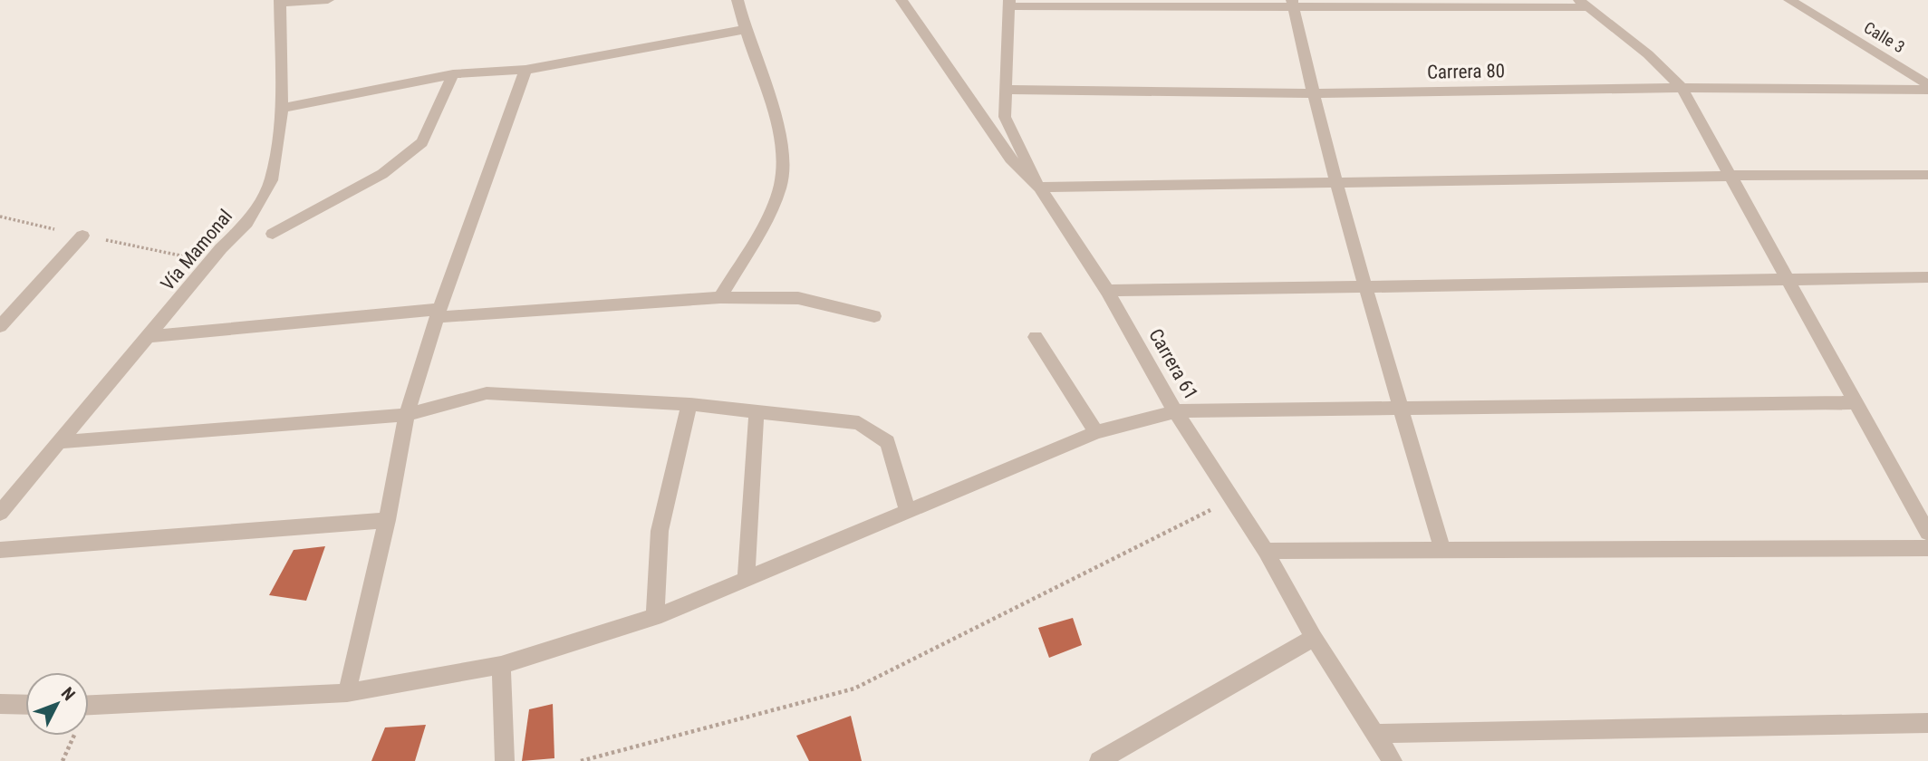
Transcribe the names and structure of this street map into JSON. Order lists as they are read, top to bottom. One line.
{"streets":{"street":["Calle 3","Carrera 80","Vía Mamonal","Carrera 61"]},"north":"top right"}
